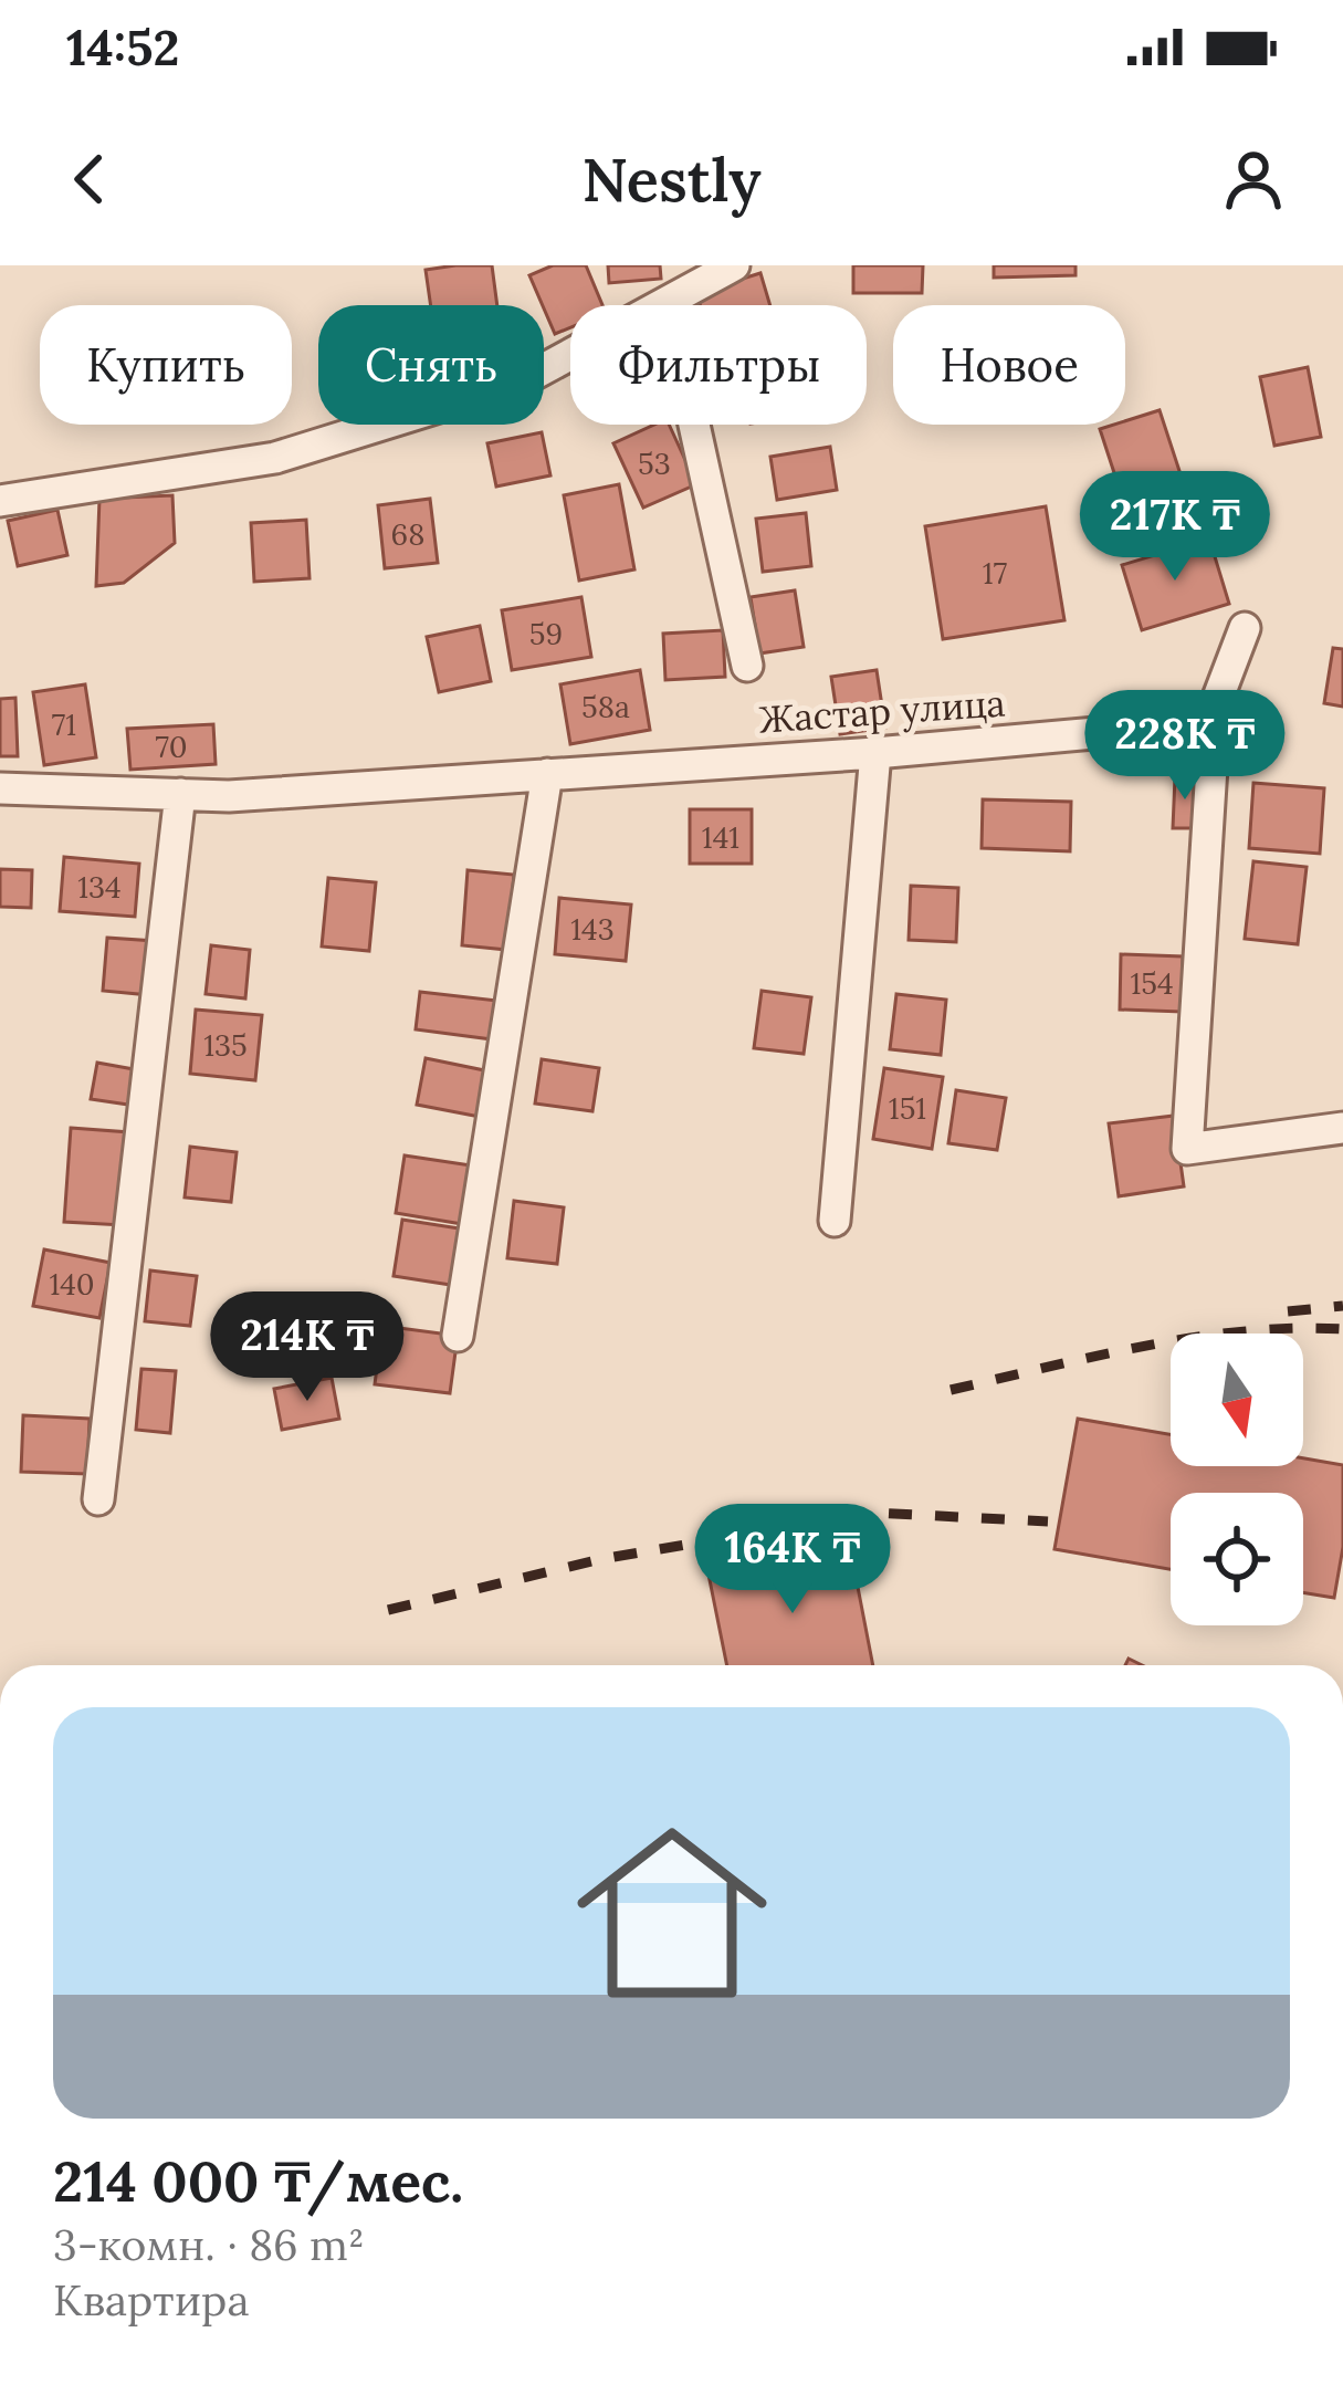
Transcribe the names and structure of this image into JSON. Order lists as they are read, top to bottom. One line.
{"streets":{"street":["Жастар улица"]},"house_numbers":["53","68","17","59","58а","71","70","141","134","143","154","135","151","140"],"north":"bottom","page":{"status":"14:52","header":"Nestly","chip":["Купить","Снять","Фильтры","Новое"],"price":["217K ₸","228K ₸","214K ₸","164K ₸"],"list":[{"name":"214 000 ₸/мес.","note":"3-комн. · 86 m² · Квартира"}]}}
